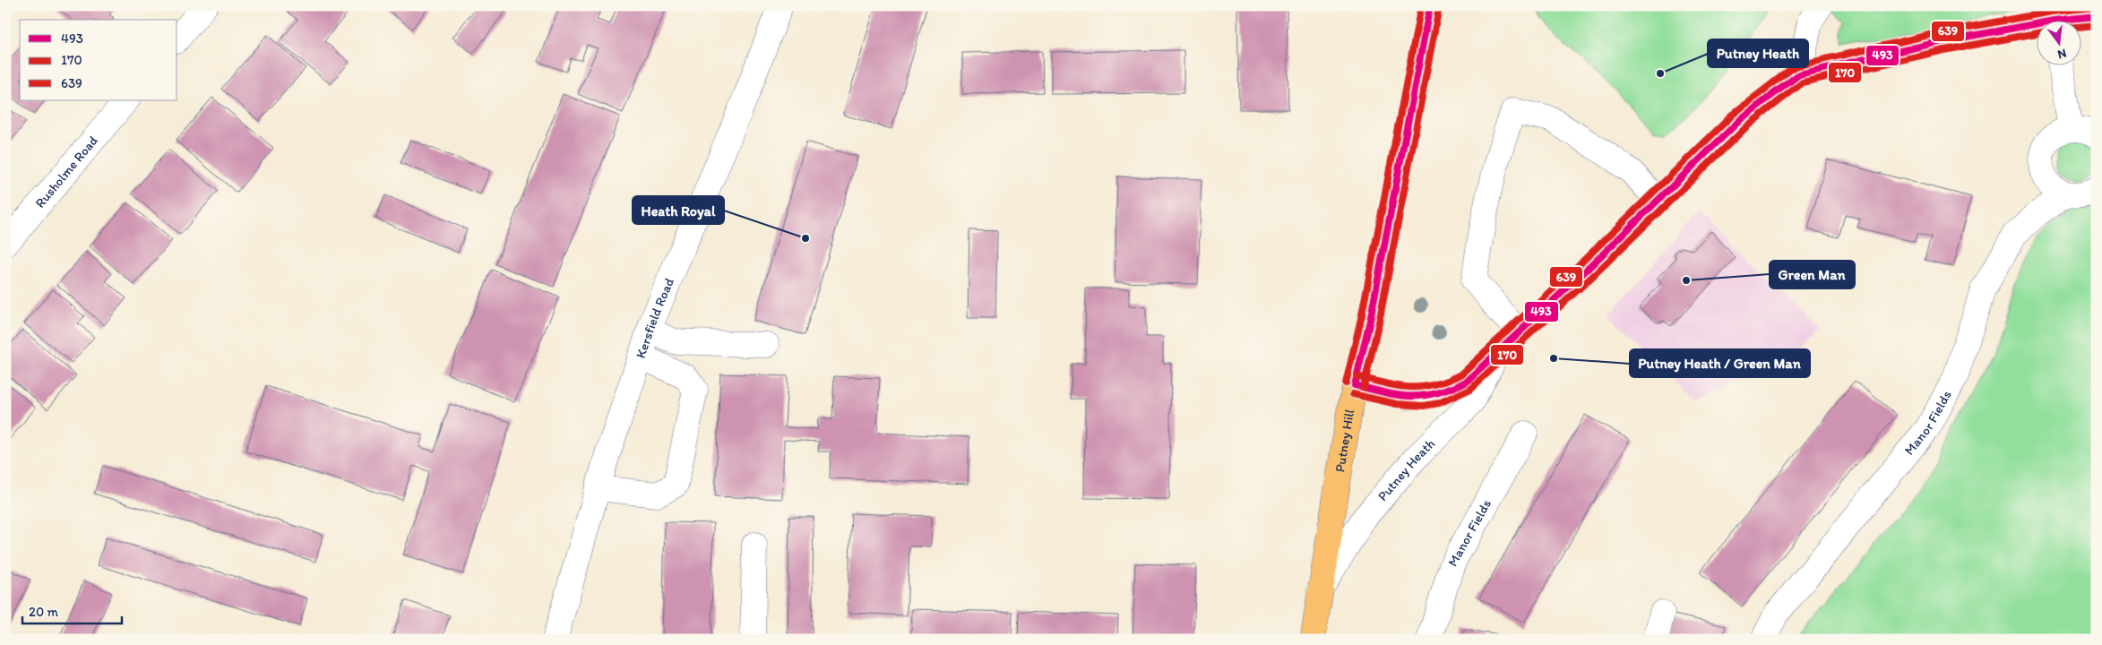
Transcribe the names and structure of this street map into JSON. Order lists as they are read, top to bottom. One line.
{"streets":{"main road":["Putney Hill"],"street":["Rusholme Road","Kersfield Road","Manor Fields","Putney Heath"]},"crossings":[["Putney Hill","Putney Heath"]],"places":["Putney Heath","Heath Royal","Green Man","Putney Heath / Green Man"],"lines":["transit line 493","transit line 639","transit line 170"],"legend":["493","170","639"],"scale_bar":"20 m","north":"bottom"}
